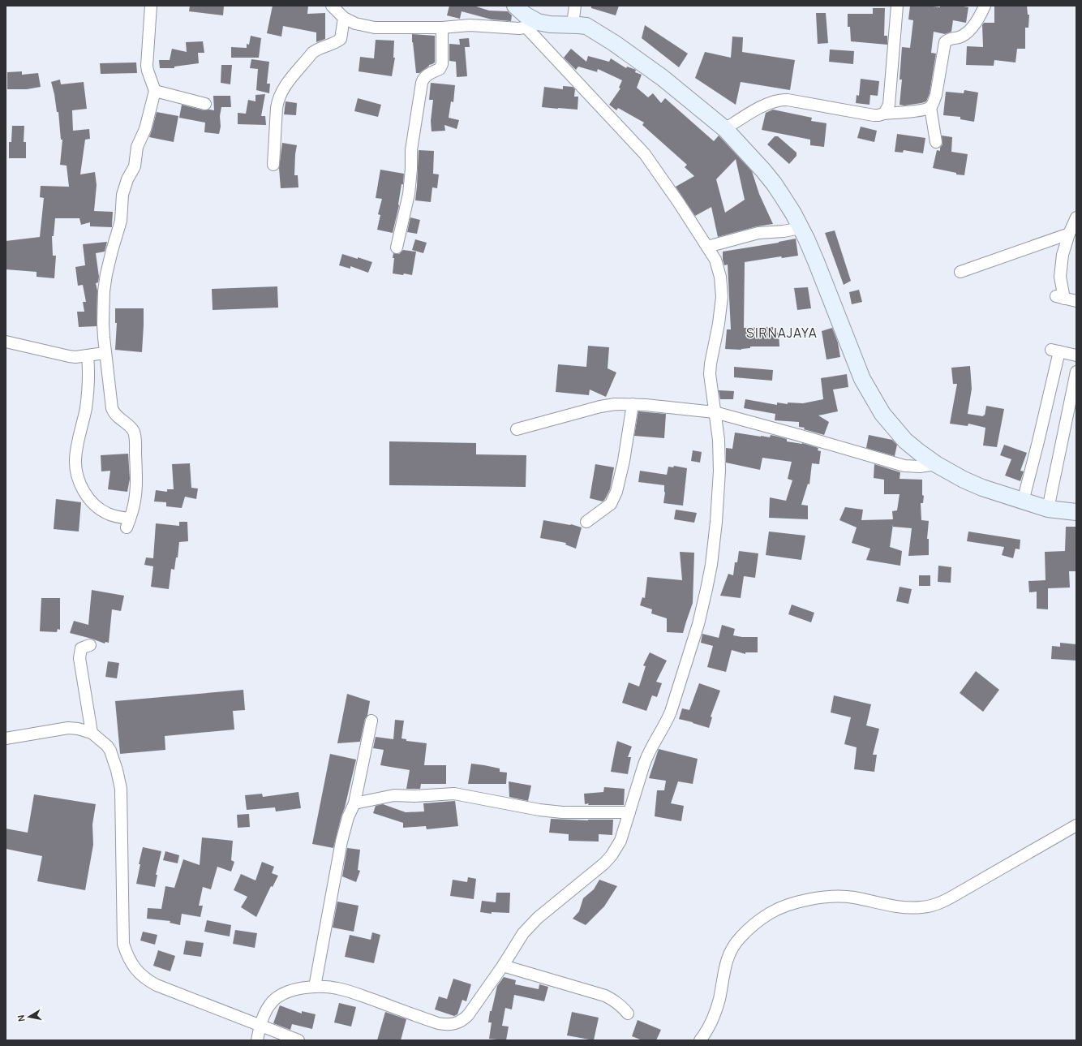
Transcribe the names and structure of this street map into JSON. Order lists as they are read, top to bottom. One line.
{"districts":["SIRNAJAYA"],"north":"left"}
